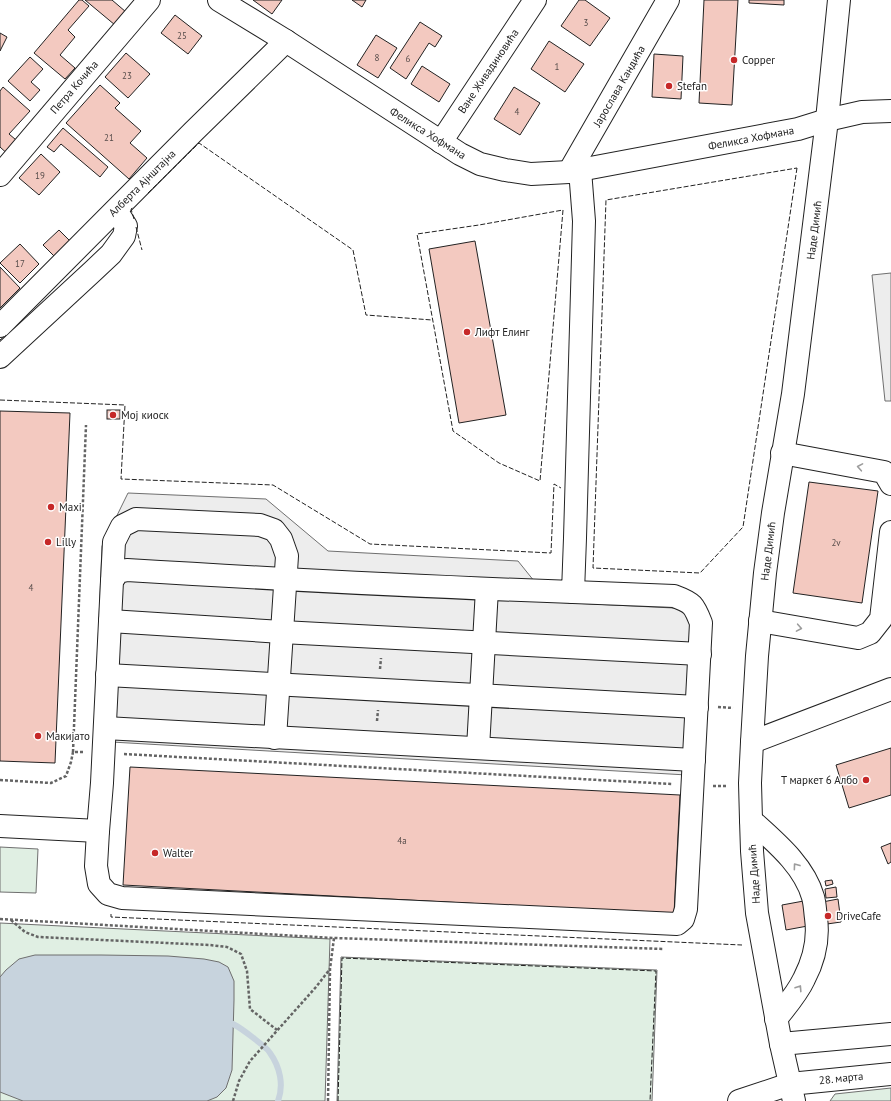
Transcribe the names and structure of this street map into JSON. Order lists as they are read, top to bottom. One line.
{"streets":{"street":["Ване Живадиновића","Јарослава Кандића","Петра Кочића","Феликса Хофмана","Алберта Ајнштајна","Наде Димић","28. марта"]},"crossings":[["Ване Живадиновића","Феликса Хофмана"],["Јарослава Кандића","Феликса Хофмана"],["Феликса Хофмана","Алберта Ајнштајна"],["Феликса Хофмана","Наде Димић"],["Наде Димић","28. марта"]],"places":["Copper","Stefan","Лифт Елинг","Мој киоск","Maxi","Lilly","Макијато","Т маркет 6 Албо","Walter","DriveCafe"],"house_numbers":["3","25","8","6","1","23","4","21","19","17","2v","4","4a"]}
